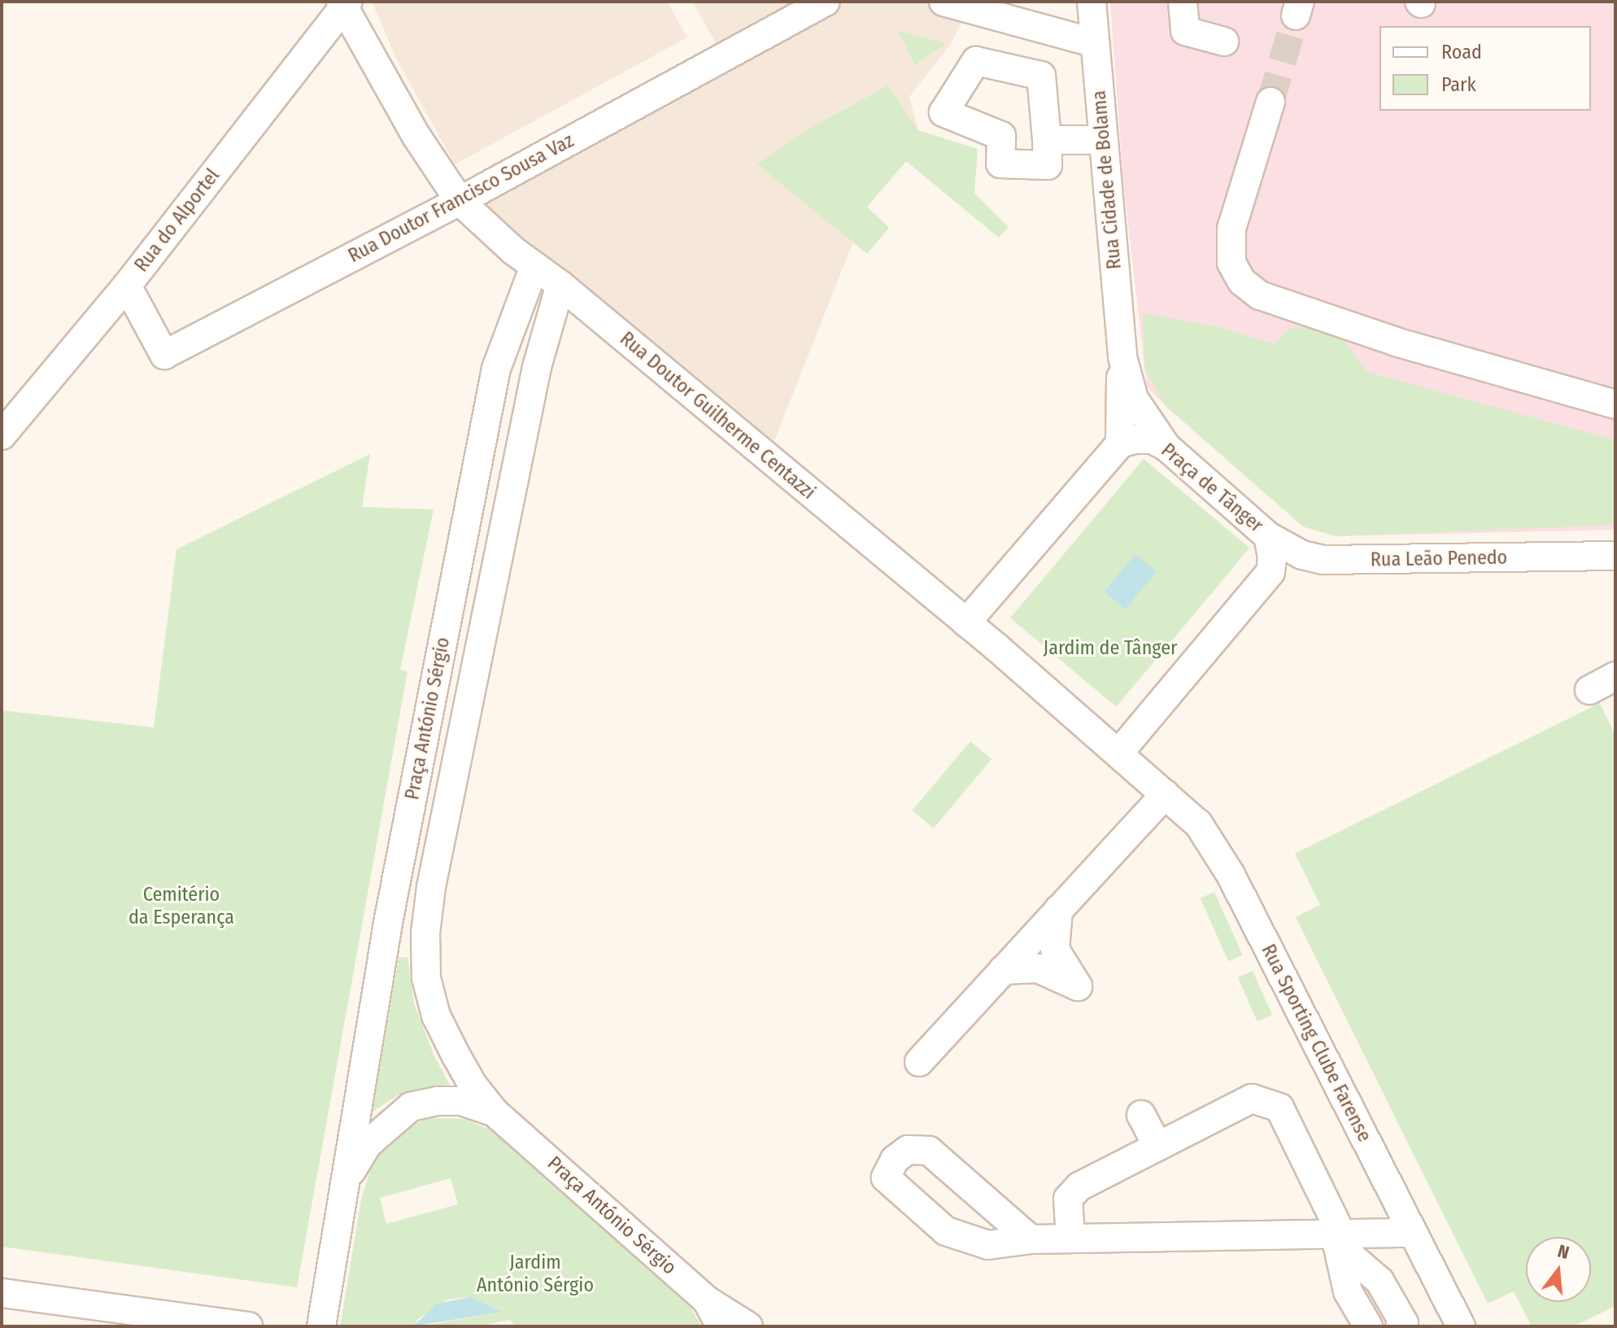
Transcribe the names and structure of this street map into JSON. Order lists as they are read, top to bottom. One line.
{"streets":{"street":["Rua Cidade de Bolama","Rua Doutor Francisco Sousa Vaz","Rua do Alportel","Rua Doutor Guilherme Centazzi","Praça de Tânger","Rua Leão Penedo","Praça António Sérgio","Rua Sporting Clube Farense"]},"crossings":[["Rua Cidade de Bolama","Praça de Tânger"],["Rua Doutor Francisco Sousa Vaz","Rua do Alportel"],["Rua Doutor Francisco Sousa Vaz","Rua Doutor Guilherme Centazzi"],["Rua do Alportel","Rua Doutor Guilherme Centazzi"],["Rua Doutor Guilherme Centazzi","Praça de Tânger"],["Rua Doutor Guilherme Centazzi","Praça António Sérgio"],["Rua Doutor Guilherme Centazzi","Rua Sporting Clube Farense"],["Praça de Tânger","Rua Leão Penedo"]],"parks":["Jardim de Tânger","Cemitério da Esperança","Jardim António Sérgio"],"legend":["Road","Park"],"north":"top"}
